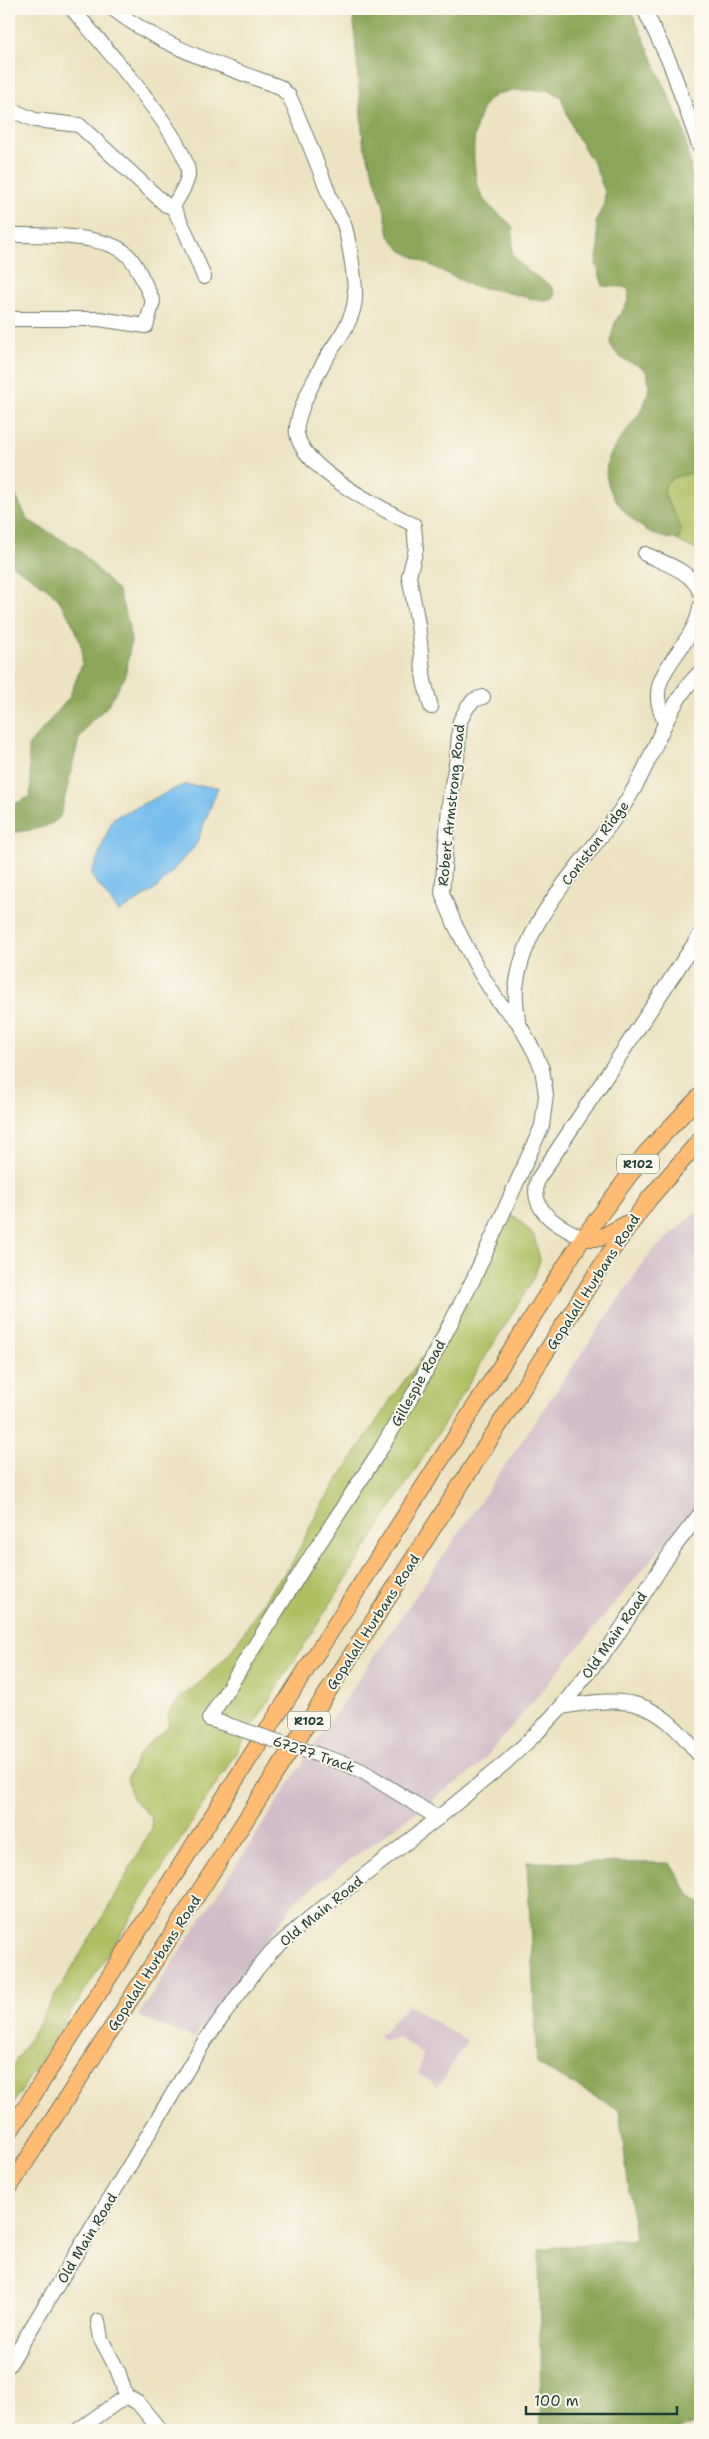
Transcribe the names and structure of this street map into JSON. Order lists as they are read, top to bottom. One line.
{"streets":{"main road":["R102","Gopalall Hurbans Road"],"street":["Robert Armstrong Road","Coniston Ridge","Gillespie Road","Old Main Road","67277 Track"]},"crossings":[["Robert Armstrong Road","Coniston Ridge"],["Robert Armstrong Road","Gillespie Road"],["Coniston Ridge","Gillespie Road"],["Gillespie Road","67277 Track"],["Old Main Road","67277 Track"]],"scale_bar":"100 m"}
